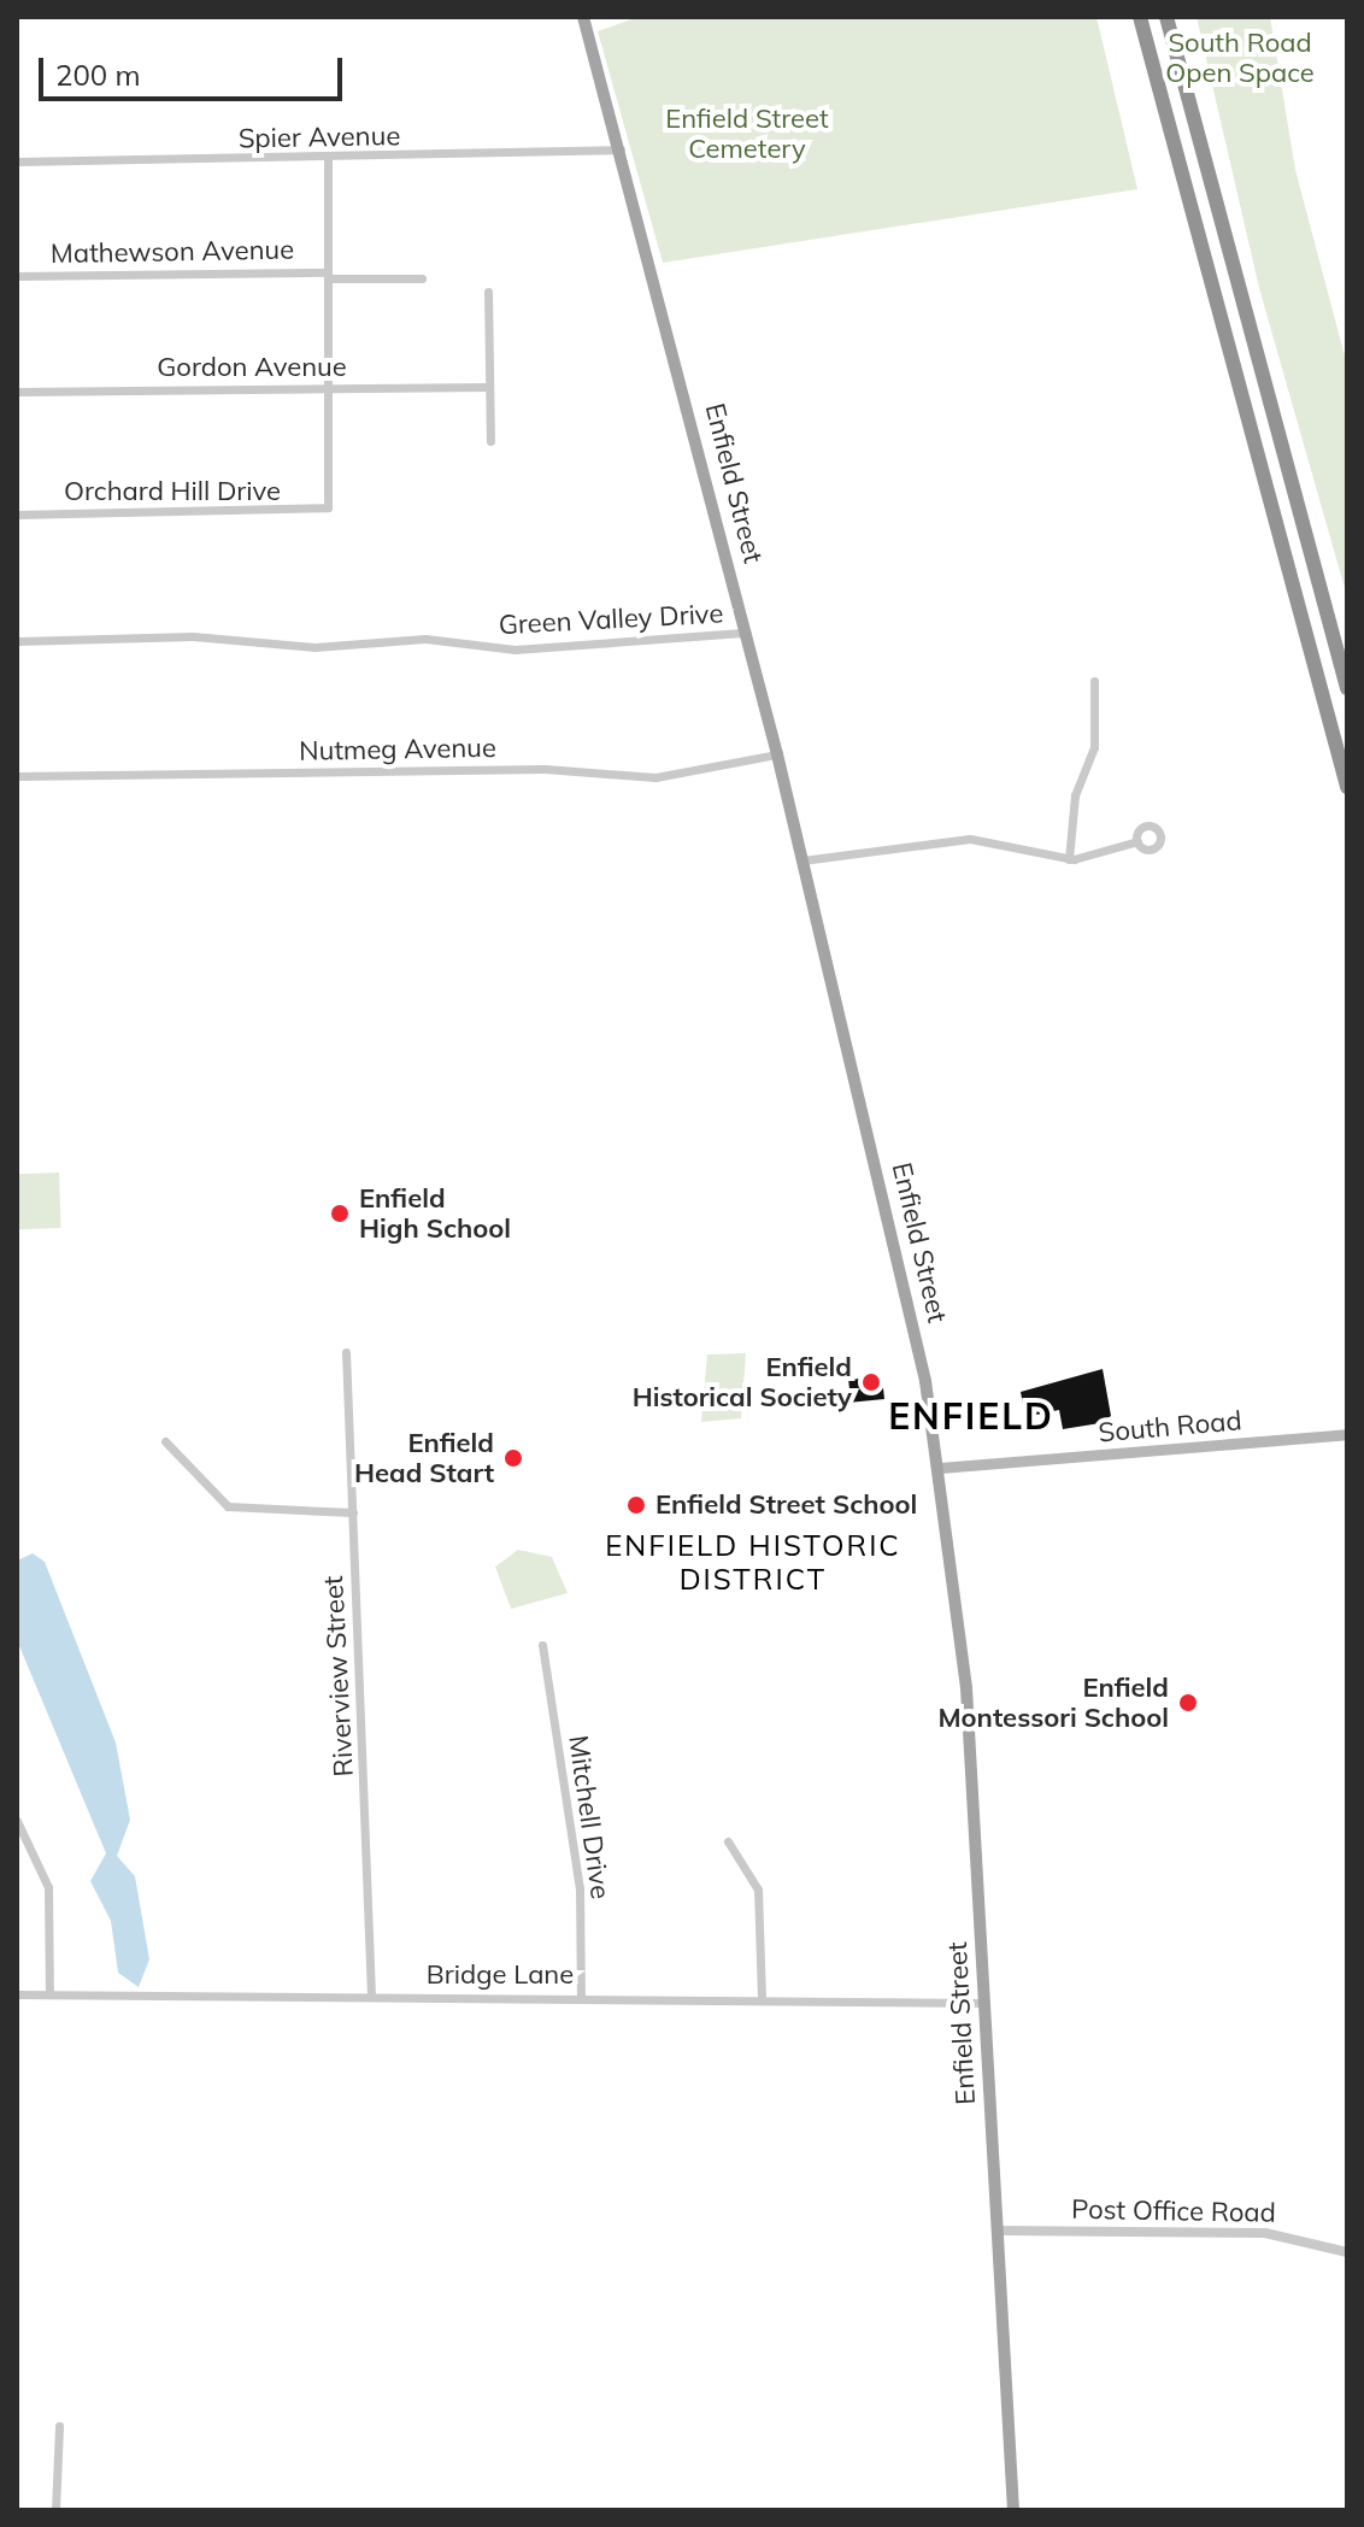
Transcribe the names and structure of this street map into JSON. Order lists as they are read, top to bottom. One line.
{"streets":{"main road":["Enfield Street","South Road"],"street":["Spier Avenue","Mathewson Avenue","Gordon Avenue","Orchard Hill Drive","Green Valley Drive","Nutmeg Avenue","Riverview Street","Mitchell Drive","Bridge Lane","Post Office Road"]},"crossings":[["Spier Avenue","Enfield Street"],["Gordon Avenue","Orchard Hill Drive"],["Enfield Street","Green Valley Drive"],["Enfield Street","Nutmeg Avenue"],["Enfield Street","South Road"],["Enfield Street","Bridge Lane"],["Enfield Street","Post Office Road"],["Riverview Street","Bridge Lane"],["Mitchell Drive","Bridge Lane"]],"districts":["ENFIELD","ENFIELD HISTORIC DISTRICT"],"parks":["South Road Open Space","Enfield Street Cemetery"],"places":["Enfield High School","Enfield Historical Society","Enfield Head Start","Enfield Street School","Enfield Montessori School"],"scale_bar":"200 m"}
